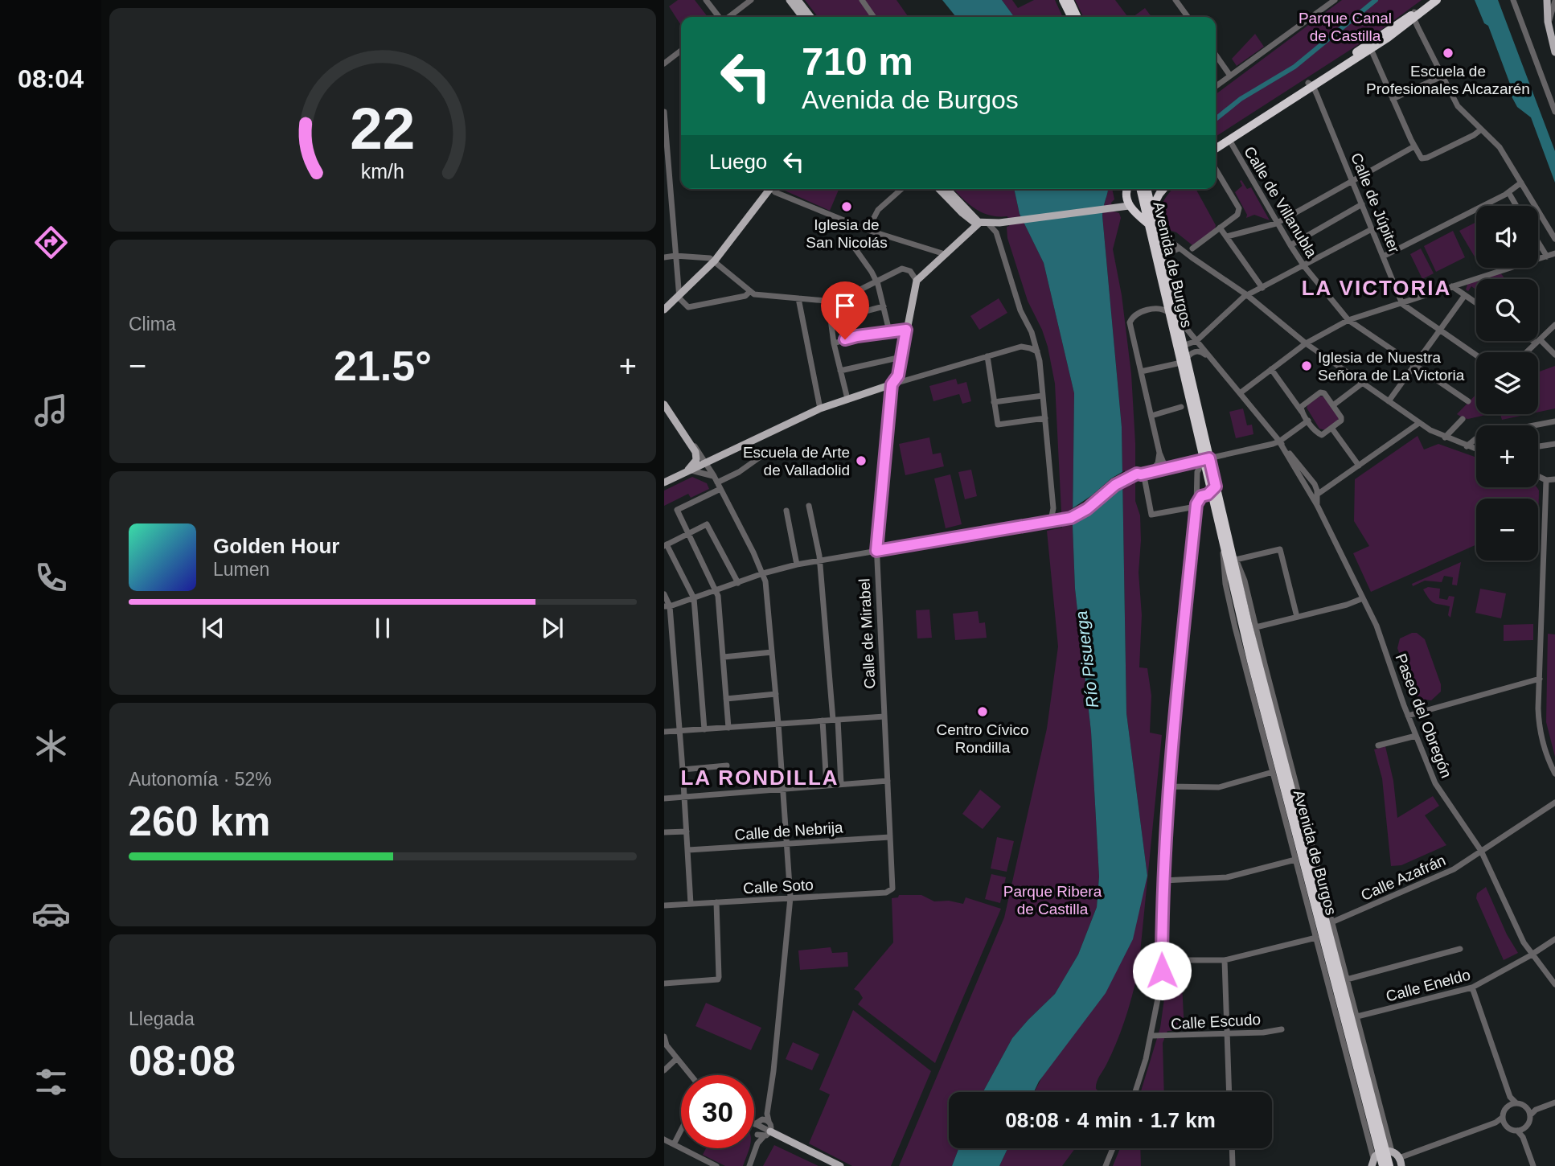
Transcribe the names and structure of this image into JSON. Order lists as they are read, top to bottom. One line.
{"streets":{"highway":["Avenida de Burgos"],"main road":["Calle de Mirabel"],"street":["Calle de Villanubla","Calle de Júpiter","Paseo del Obregón","Calle de Nebrija","Calle Azafrán","Calle Soto","Calle Eneldo","Calle Escudo"]},"crossings":[["Avenida de Burgos","Calle Azafrán"],["Avenida de Burgos","Calle Eneldo"],["Calle de Mirabel","Calle de Nebrija"],["Calle de Mirabel","Calle Soto"],["Paseo del Obregón","Calle Azafrán"],["Paseo del Obregón","Calle Eneldo"]],"districts":["LA VICTORIA","LA RONDILLA"],"water":["Río Pisuerga"],"parks":["Parque Canal de Castilla","Parque Ribera de Castilla"],"places":["Escuela de Profesionales Alcazarén","Iglesia de San Nicolás","Iglesia de Nuestra Señora de La Victoria","Escuela de Arte de Valladolid","Centro Cívico Rondilla"],"page":{"tabs":"08:04","turn":["710 m","Avenida de Burgos"],"then":"Luego","map_buttons":["+","−"],"tile":["Clima",["Autonomía · 52%","260 km"],["Llegada","08:08"]],"heat":["−","21.5°","+"],"song":["Golden Hour","Lumen"],"limit":"30","trip":"08:08 · 4 min · 1.7 km","gauge":["22","km/h"]}}
